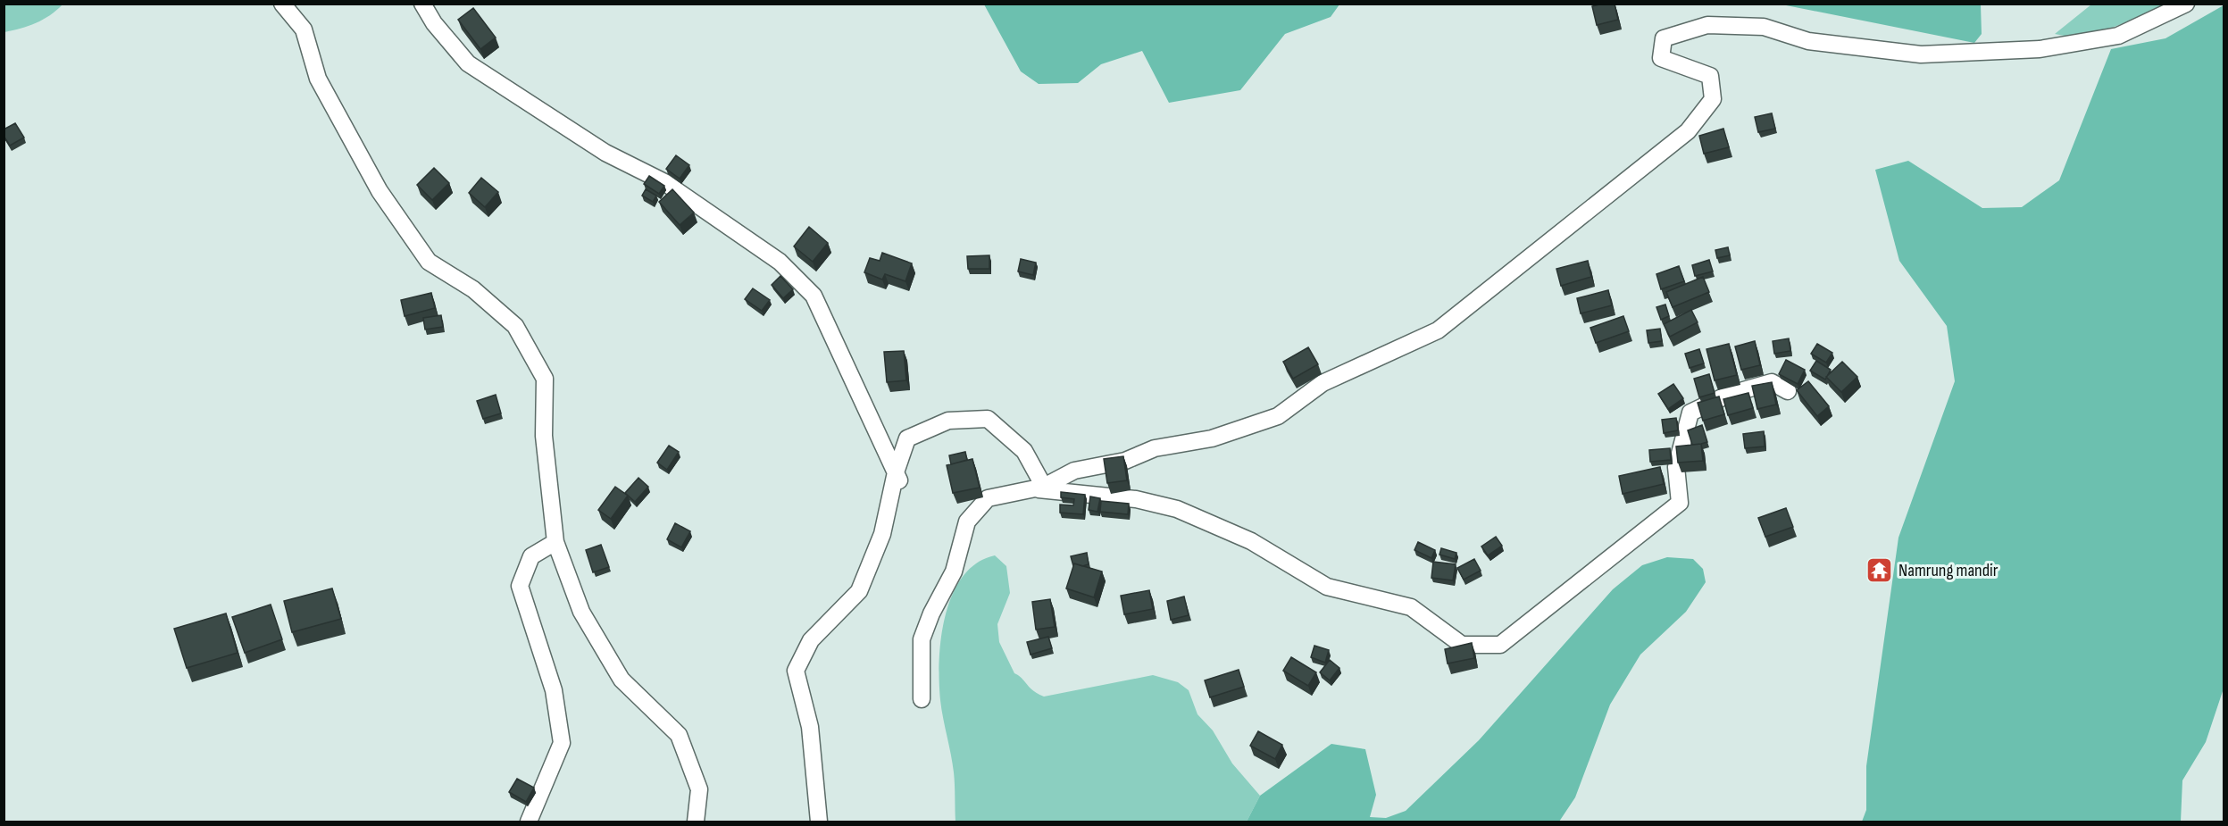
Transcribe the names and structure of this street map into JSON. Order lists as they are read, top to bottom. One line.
{"places":{"temple":["Namrung mandir"]}}
